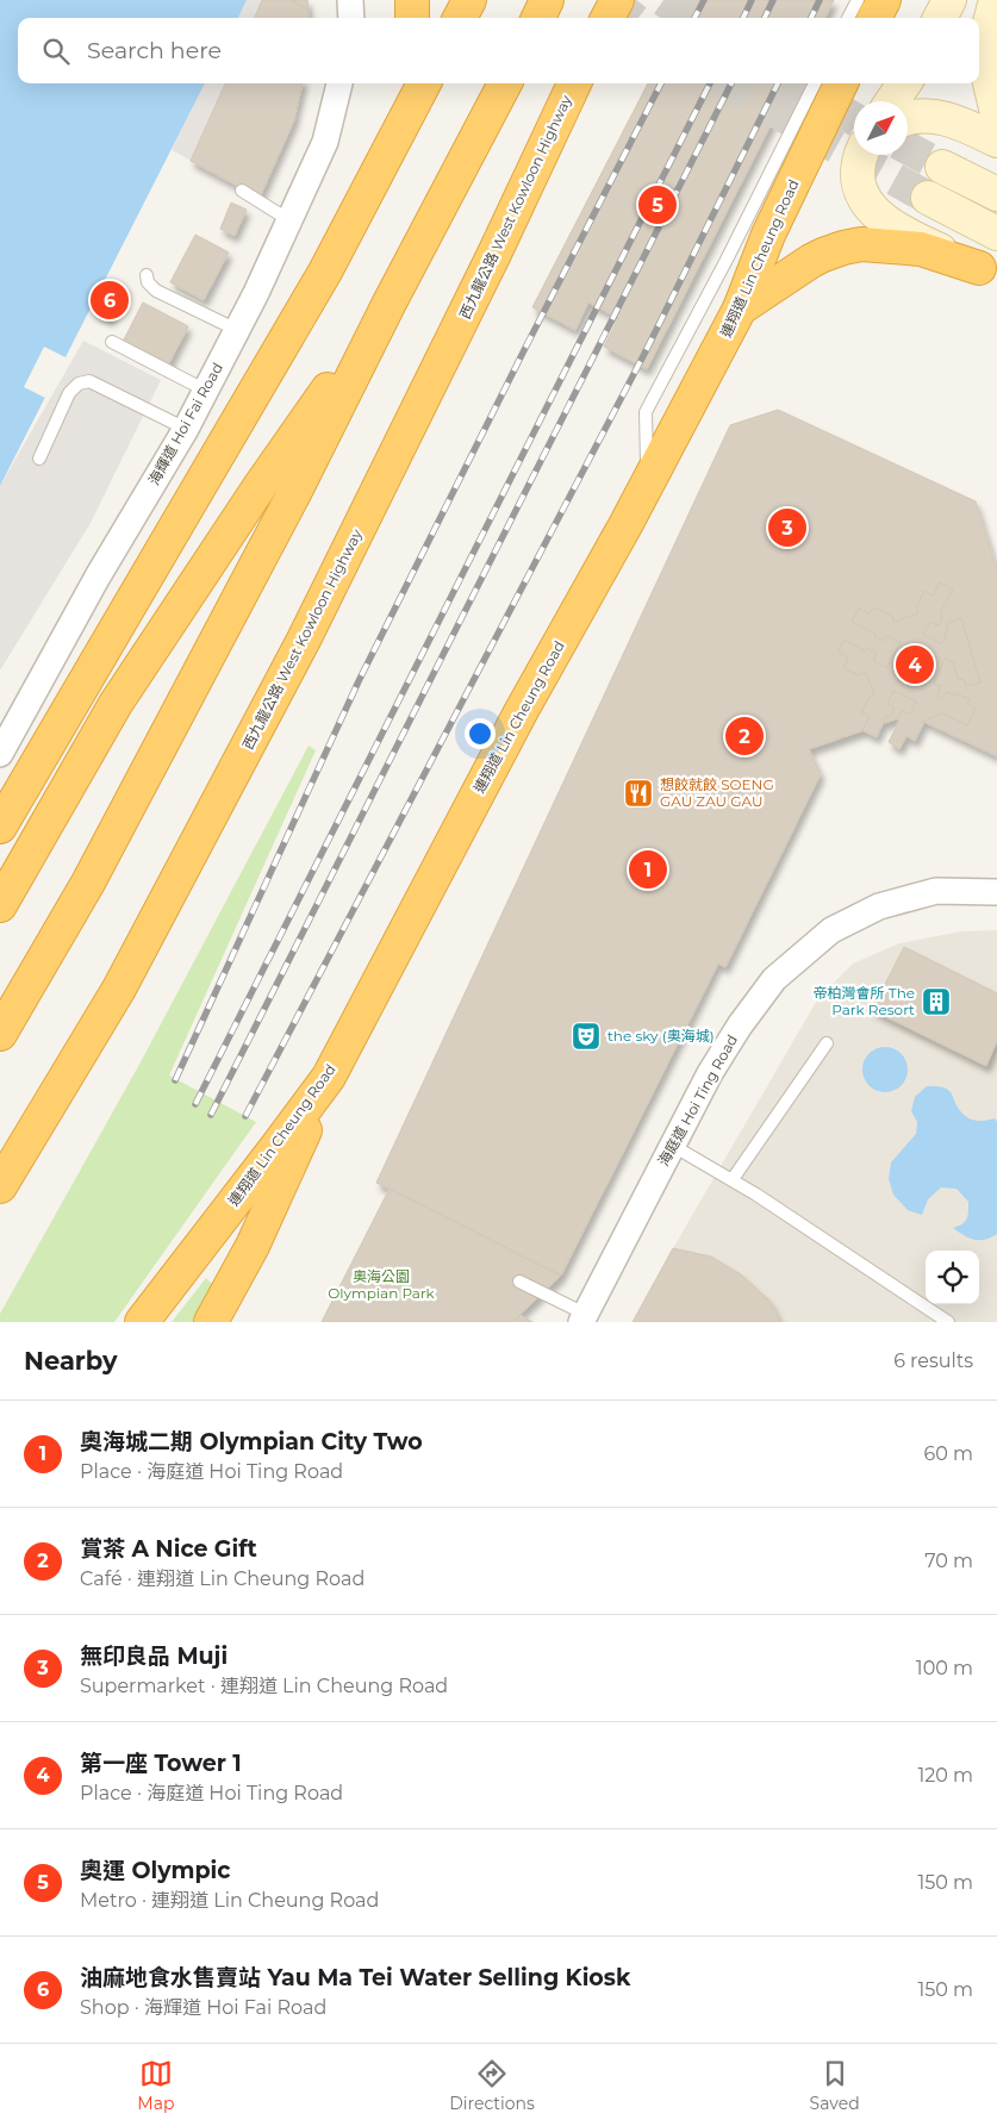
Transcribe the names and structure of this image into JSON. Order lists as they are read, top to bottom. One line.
{"streets":{"highway":["西九龍公路 West Kowloon Highway","連翔道 Lin Cheung Road"],"street":["海輝道 Hoi Fai Road","海庭道 Hoi Ting Road"]},"parks":["奧海公園 Olympian Park"],"places":{"restaurant":["想餃就餃 SOENG GAU ZAU GAU"],"building":["帝柏灣會所 The Park Resort"],"theatre":["the sky (奧海城)"]},"north":"top right","page":{"search":"Search here","pins":["5","6","3","4","2","1"],"heading":["Nearby","6 results"],"list":[{"mark":"1","name":"奧海城二期 Olympian City Two","note":"Place · 海庭道 Hoi Ting Road","value":"60 m"},{"mark":"2","name":"賞茶 A Nice Gift","note":"Café · 連翔道 Lin Cheung Road","value":"70 m"},{"mark":"3","name":"無印良品 Muji","note":"Supermarket · 連翔道 Lin Cheung Road","value":"100 m"},{"mark":"4","name":"第一座 Tower 1","note":"Place · 海庭道 Hoi Ting Road","value":"120 m"},{"mark":"5","name":"奧運 Olympic","note":"Metro · 連翔道 Lin Cheung Road","value":"150 m"},{"mark":"6","name":"油麻地食水售賣站 Yau Ma Tei Water Selling Kiosk","note":"Shop · 海輝道 Hoi Fai Road","value":"150 m"}],"nav":["Map","Directions","Saved"]}}
